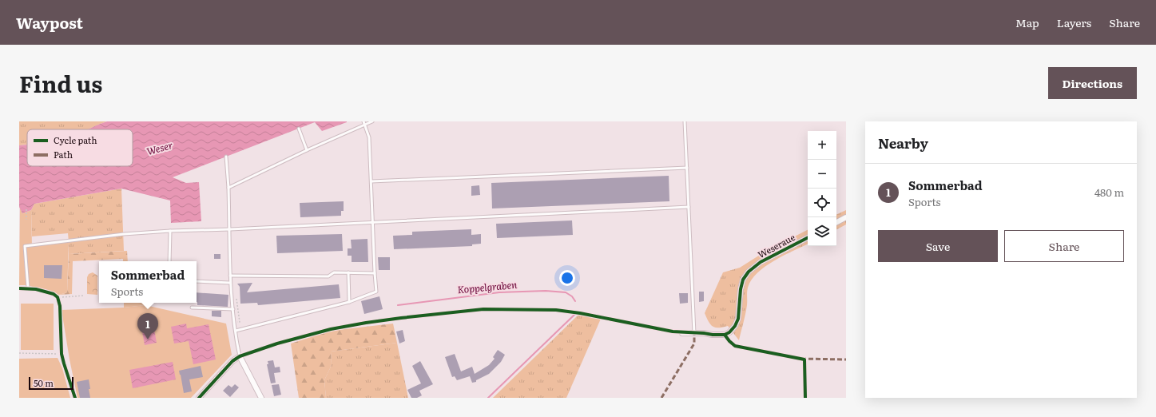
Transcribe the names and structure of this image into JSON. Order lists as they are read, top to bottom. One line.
{"streets":{"street":["Weseraue"]},"water":["Weser","Koppelgraben"],"legend":["Cycle path","Path"],"scale_bar":"50 m","page":{"header":"Waypost","nav":["Map","Layers","Share"],"title":"Find us","buttons":["Directions",["Save","Share"]],"heading":"Nearby","map_buttons":["+","−"],"list":[{"mark":"1","name":"Sommerbad","note":"Sports","value":"480 m"}],"popup":["Sommerbad","Sports"],"pins":"1","scale":"50 m"}}
